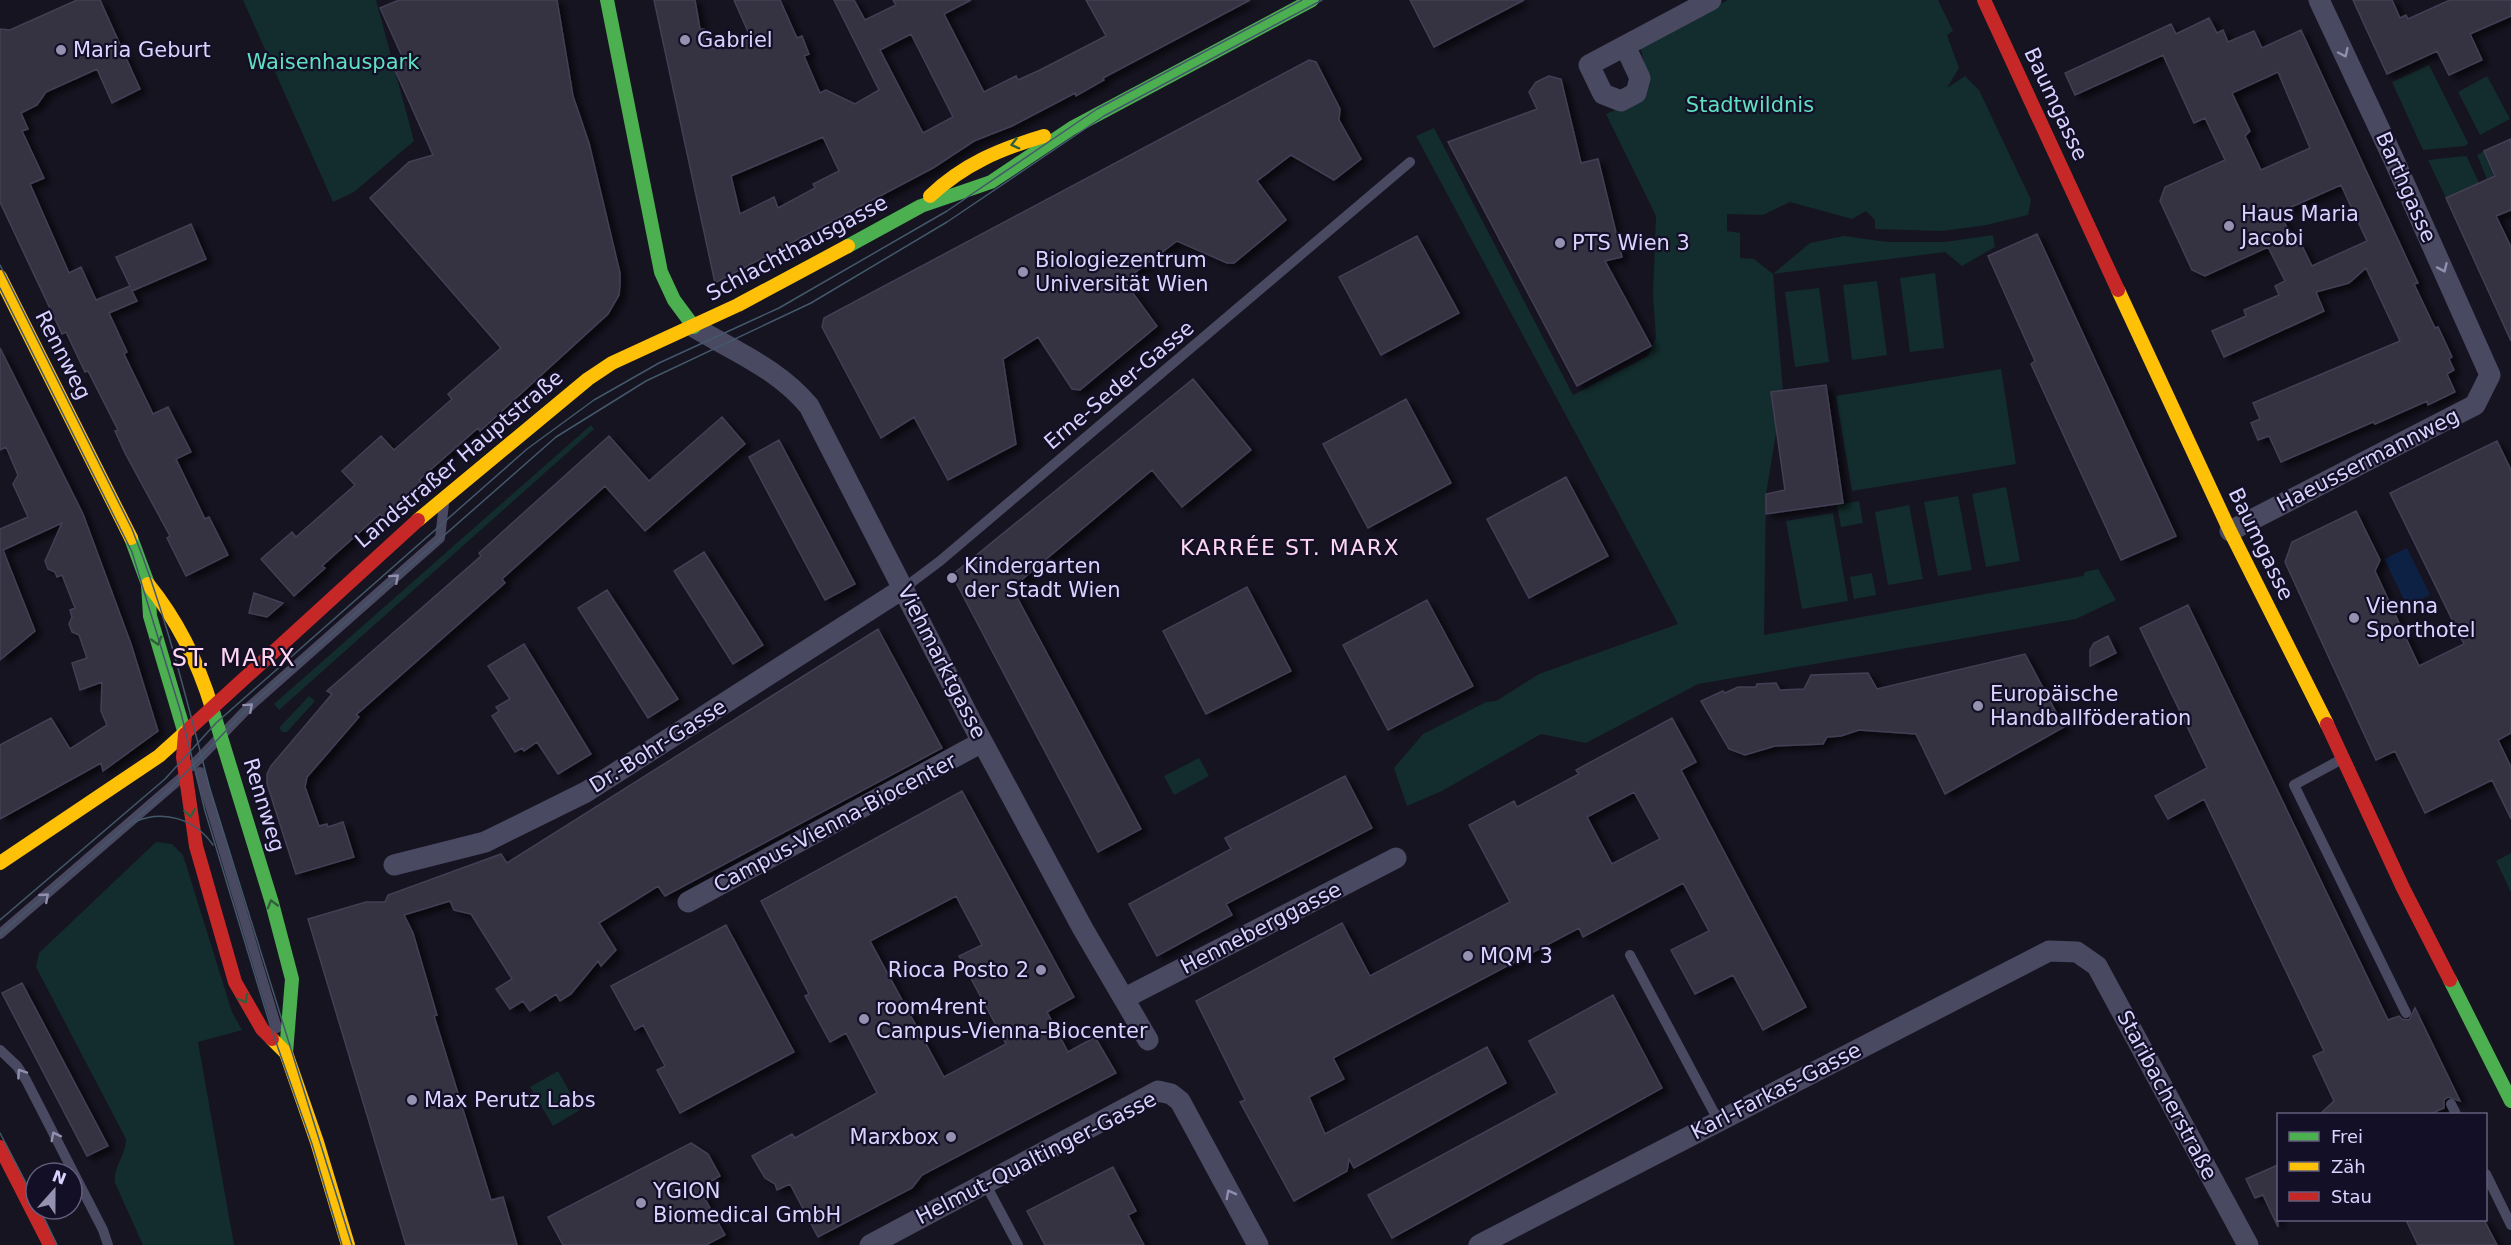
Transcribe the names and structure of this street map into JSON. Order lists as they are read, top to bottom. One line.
{"streets":{"main road":["Baumgasse","Schlachthausgasse","Rennweg","Landstraßer Hauptstraße"],"street":["Barthgasse","Haeussermannweg","Viehmarktgasse","Dr.-Bohr-Gasse","Campus-Vienna-Biocenter","Henneberggasse","Karl-Farkas-Gasse","Staribacherstraße","Helmut-Qualtinger-Gasse"],"lane":["Erne-Seder-Gasse"]},"crossings":[["Baumgasse","Haeussermannweg"],["Barthgasse","Haeussermannweg"],["Schlachthausgasse","Landstraßer Hauptstraße"],["Schlachthausgasse","Viehmarktgasse"],["Rennweg","Landstraßer Hauptstraße"],["Erne-Seder-Gasse","Viehmarktgasse"],["Erne-Seder-Gasse","Dr.-Bohr-Gasse"],["Landstraßer Hauptstraße","Viehmarktgasse"],["Viehmarktgasse","Dr.-Bohr-Gasse"],["Viehmarktgasse","Campus-Vienna-Biocenter"],["Viehmarktgasse","Henneberggasse"],["Karl-Farkas-Gasse","Staribacherstraße"]],"one_way":["Barthgasse"],"districts":["KARRÉE ST. MARX","ST. MARX"],"parks":["Waisenhauspark","Stadtwildnis"],"places":["Gabriel","Maria Geburt","Haus Maria Jacobi","PTS Wien 3","Biologiezentrum Universität Wien","Kindergarten der Stadt Wien","Vienna Sporthotel","Europäische Handballföderation","MQM 3","Rioca Posto 2","room4rent Campus-Vienna-Biocenter","Max Perutz Labs","Marxbox","YGION Biomedical GmbH"],"legend":["Frei","Zäh","Stau"],"north":"top"}
